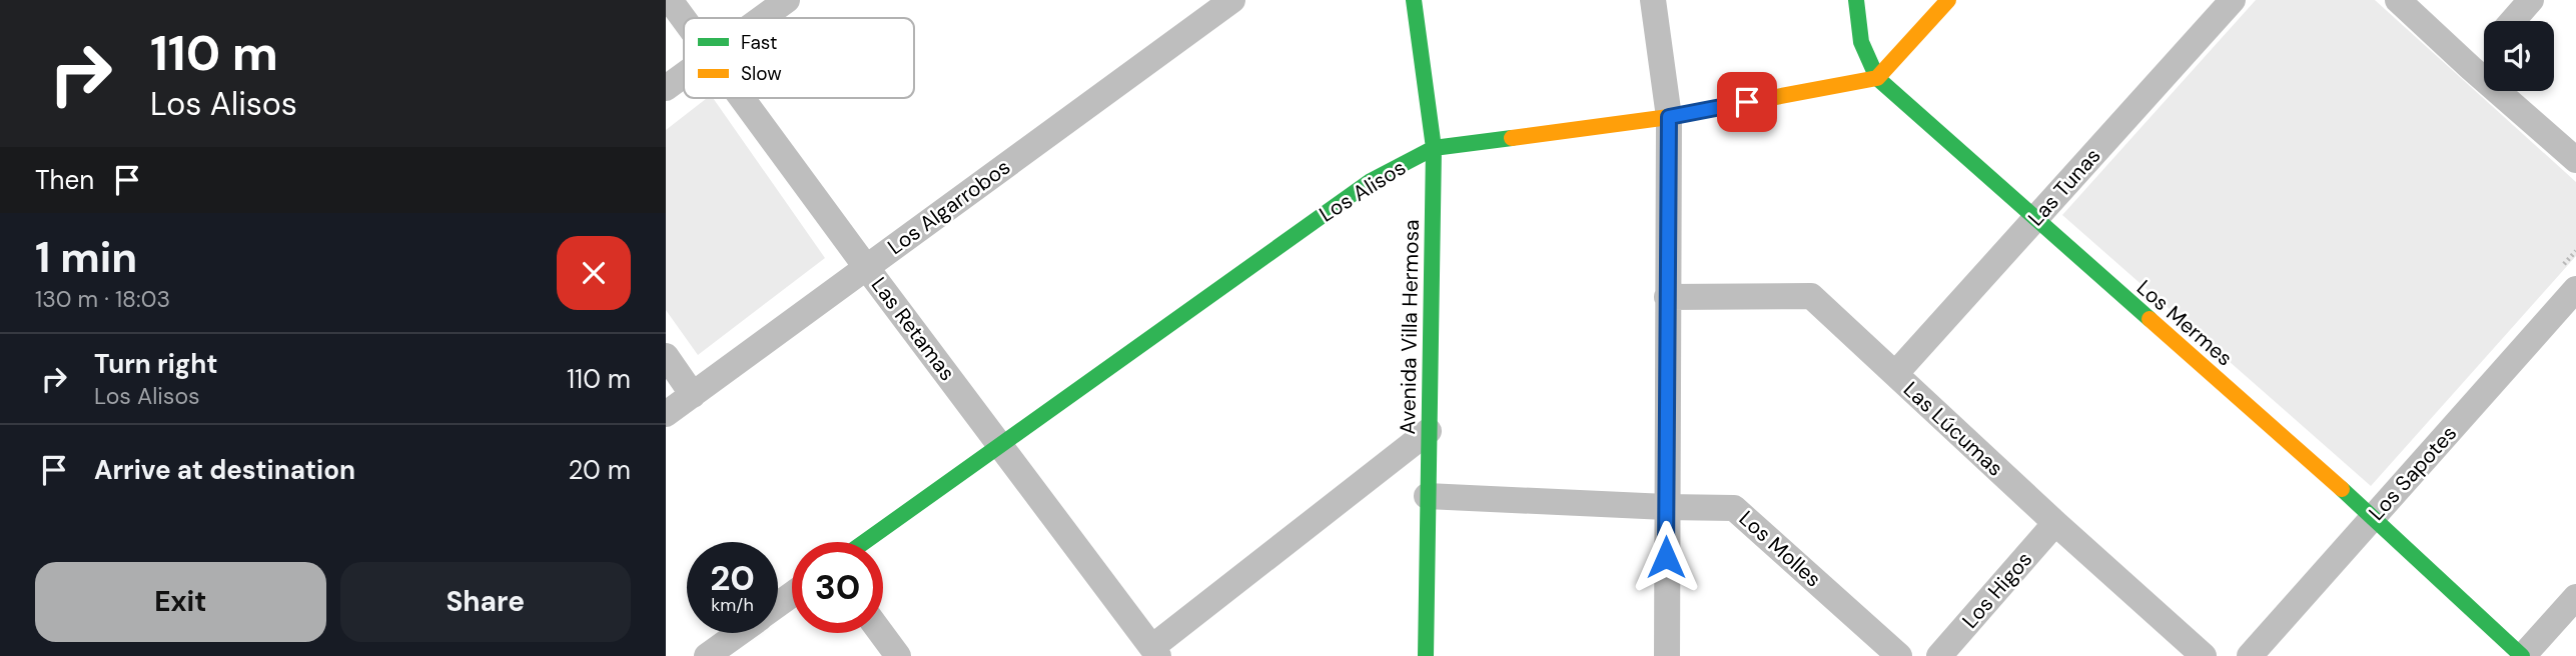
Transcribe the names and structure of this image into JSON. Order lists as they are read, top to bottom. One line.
{"streets":{"street":["Las Tunas","Los Alisos","Los Algarrobos","Los Mermes","Avenida Villa Hermosa","Las Retamas","Las Lúcumas","Los Sapotes","Los Molles","Los Higos"]},"crossings":[["Las Tunas","Los Mermes"],["Las Tunas","Las Lúcumas"],["Los Alisos","Los Mermes"],["Los Alisos","Avenida Villa Hermosa"],["Los Alisos","Las Retamas"],["Los Algarrobos","Las Retamas"],["Los Mermes","Los Sapotes"],["Avenida Villa Hermosa","Los Molles"],["Las Lúcumas","Los Higos"]],"legend":["Fast","Slow"],"page":{"turn":["110 m","Los Alisos"],"then":"Then","heading":["1 min","130 m · 18:03"],"list":[{"name":"Turn right","note":"Los Alisos","value":"110 m"},{"name":"Arrive at destination","value":"20 m"}],"speed":"20 km/h","limit":"30","buttons":["Exit","Share"]}}
